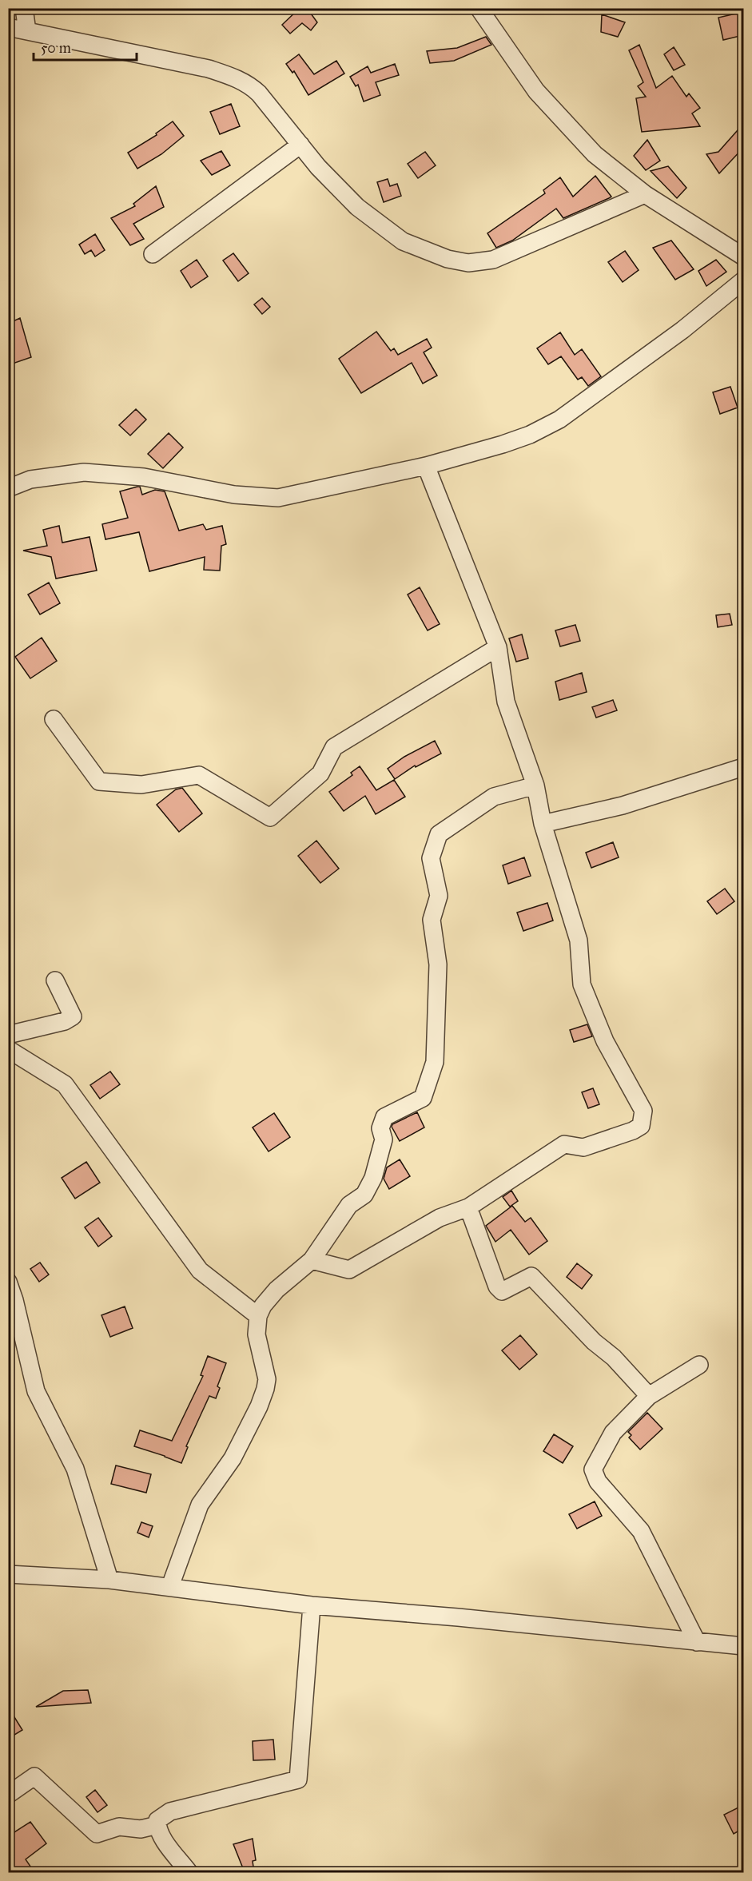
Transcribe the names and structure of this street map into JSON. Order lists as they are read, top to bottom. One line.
{"scale_bar":"50 m"}
